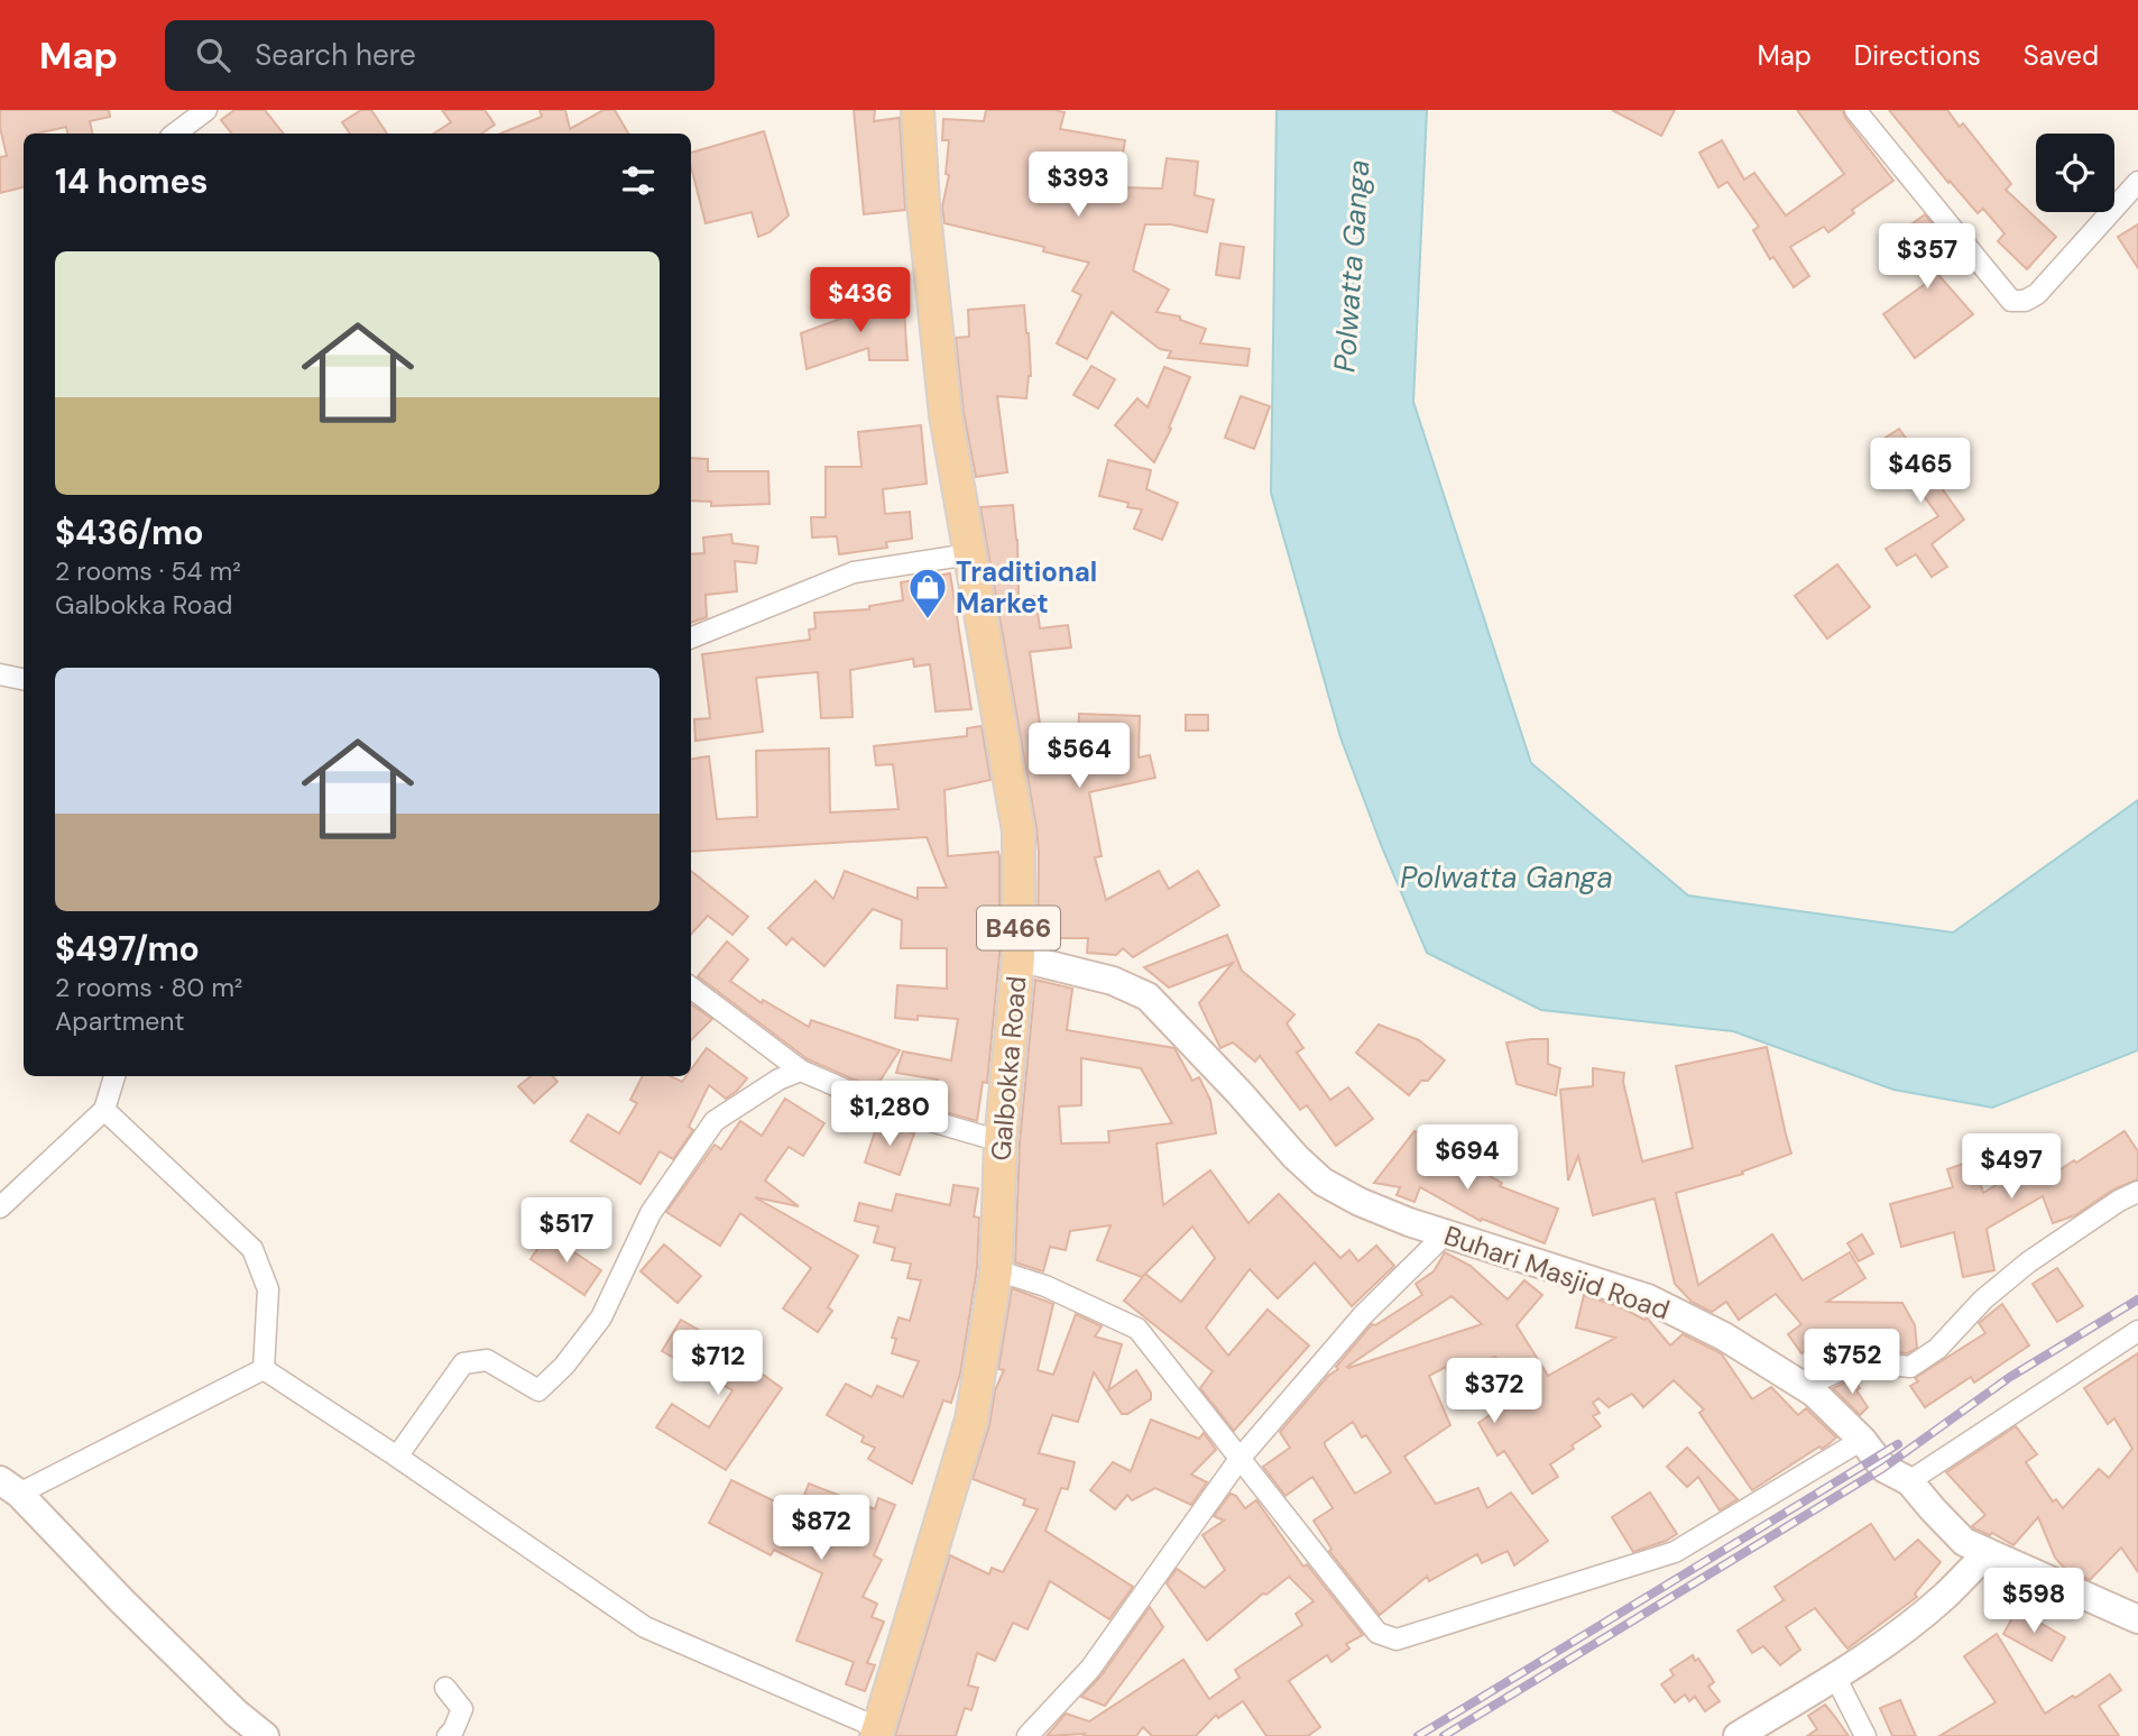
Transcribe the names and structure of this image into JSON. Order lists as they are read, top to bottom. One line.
{"streets":{"main road":["B466","Galbokka Road","Buhari Masjid Road"]},"crossings":[["Galbokka Road","Buhari Masjid Road"]],"water":["Polwatta Ganga"],"places":{"shop":["Traditional Market"]},"page":{"header":"Map","search":"Search here","nav":["Map","Directions","Saved"],"heading":"14 homes","price":["$393","$357","$436","$465","$564","$1,280","$694","$497","$517","$752","$712","$372","$872","$598"],"list":[{"name":"$436/mo","note":"2 rooms · 54 m² · Galbokka Road"},{"name":"$497/mo","note":"2 rooms · 80 m² · Apartment"}]}}
